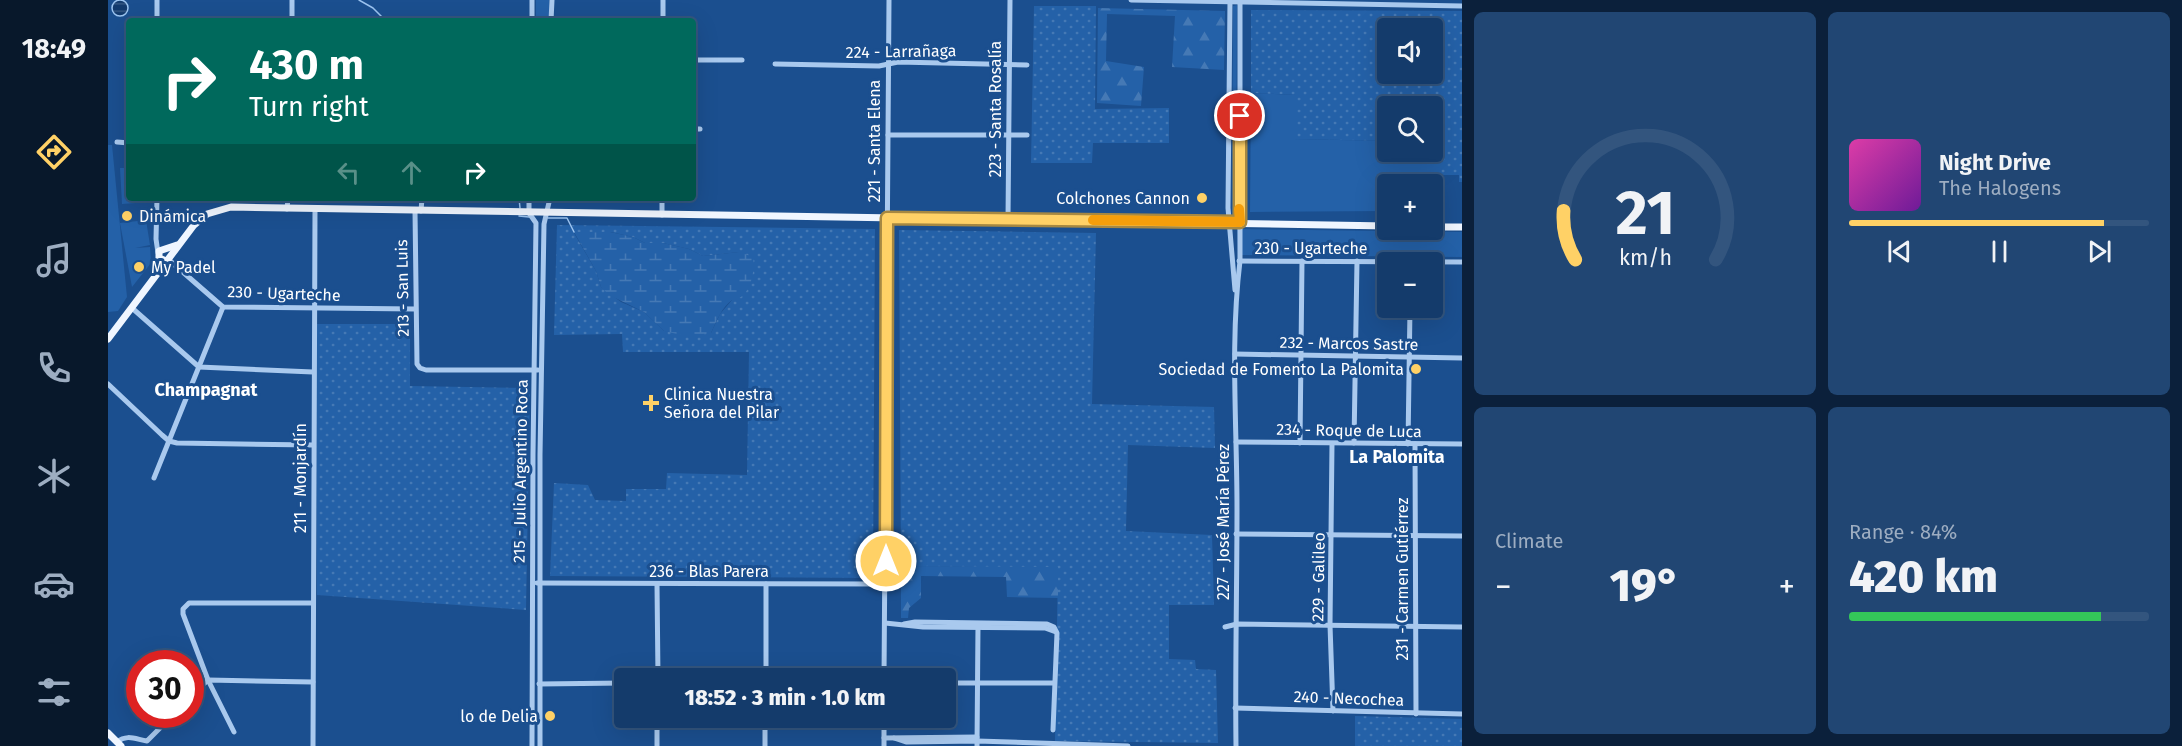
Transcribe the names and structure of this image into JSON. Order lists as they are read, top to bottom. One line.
{"streets":{"street":["224 - Larrañaga","223 - Santa Rosalía","221 - Santa Elena","230 - Ugarteche","213 - San Luis","232 - Marcos Sastre","234 - Roque de Luca","215 - Julio Argentino Roca","211 - Monjardín","227 - José María Pérez","236 - Blas Parera","229 - Galileo","231 - Carmen Gutiérrez","240 - Necochea"]},"crossings":[["224 - Larrañaga","223 - Santa Rosalía"],["224 - Larrañaga","221 - Santa Elena"],["221 - Santa Elena","236 - Blas Parera"],["230 - Ugarteche","213 - San Luis"],["230 - Ugarteche","211 - Monjardín"],["230 - Ugarteche","227 - José María Pérez"],["213 - San Luis","215 - Julio Argentino Roca"],["232 - Marcos Sastre","227 - José María Pérez"],["234 - Roque de Luca","227 - José María Pérez"],["234 - Roque de Luca","229 - Galileo"],["234 - Roque de Luca","231 - Carmen Gutiérrez"],["215 - Julio Argentino Roca","236 - Blas Parera"],["227 - José María Pérez","240 - Necochea"],["229 - Galileo","240 - Necochea"],["231 - Carmen Gutiérrez","240 - Necochea"]],"districts":["Champagnat","La Palomita"],"places":{"other":["Colchones Cannon","Dinámica","My Padel","Sociedad de Fomento La Palomita","lo de Delia"],"health":["Clinica Nuestra Señora del Pilar"]},"page":{"tabs":"18:49","map_buttons":["+","−"],"turn":["430 m","Turn right"],"song":["Night Drive","The Halogens"],"tile":["Climate",["Range · 84%","420 km"]],"heat":["−","19°","+"],"limit":"30","trip":"18:52 · 3 min · 1.0 km","gauge":["21","km/h"]}}
